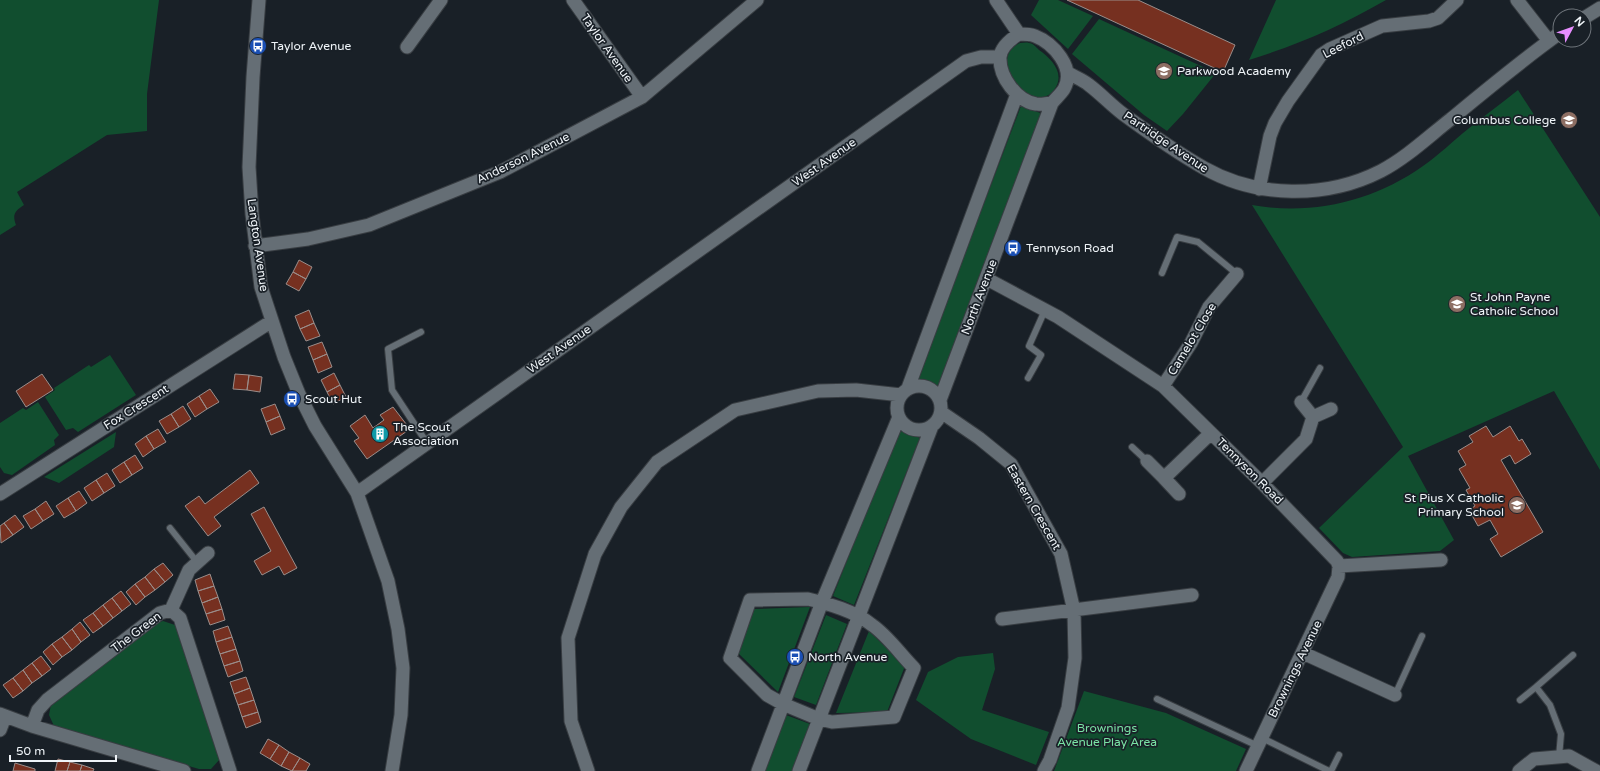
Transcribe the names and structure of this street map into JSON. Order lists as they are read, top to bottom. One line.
{"streets":{"street":["Leeford","Taylor Avenue","Partridge Avenue","Anderson Avenue","West Avenue","Langton Avenue","North Avenue","Camelot Close","Fox Crescent","Tennyson Road","Eastern Crescent","The Green","Brownings Avenue"]},"crossings":[["Leeford","Partridge Avenue"],["Taylor Avenue","Anderson Avenue"],["Partridge Avenue","West Avenue"],["Partridge Avenue","North Avenue"],["Anderson Avenue","Langton Avenue"],["West Avenue","Langton Avenue"],["West Avenue","North Avenue"],["Langton Avenue","Fox Crescent"],["North Avenue","Tennyson Road"],["North Avenue","Eastern Crescent"],["Camelot Close","Tennyson Road"],["Tennyson Road","Brownings Avenue"]],"parks":["Brownings Avenue Play Area"],"places":{"bus stop":["Taylor Avenue","Tennyson Road","Scout Hut","North Avenue"],"school or university":["Parkwood Academy","Columbus College","St John Payne Catholic School","St Pius X Catholic Primary School"],"building":["The Scout Association"]},"scale_bar":"50 m","north":"top right"}
